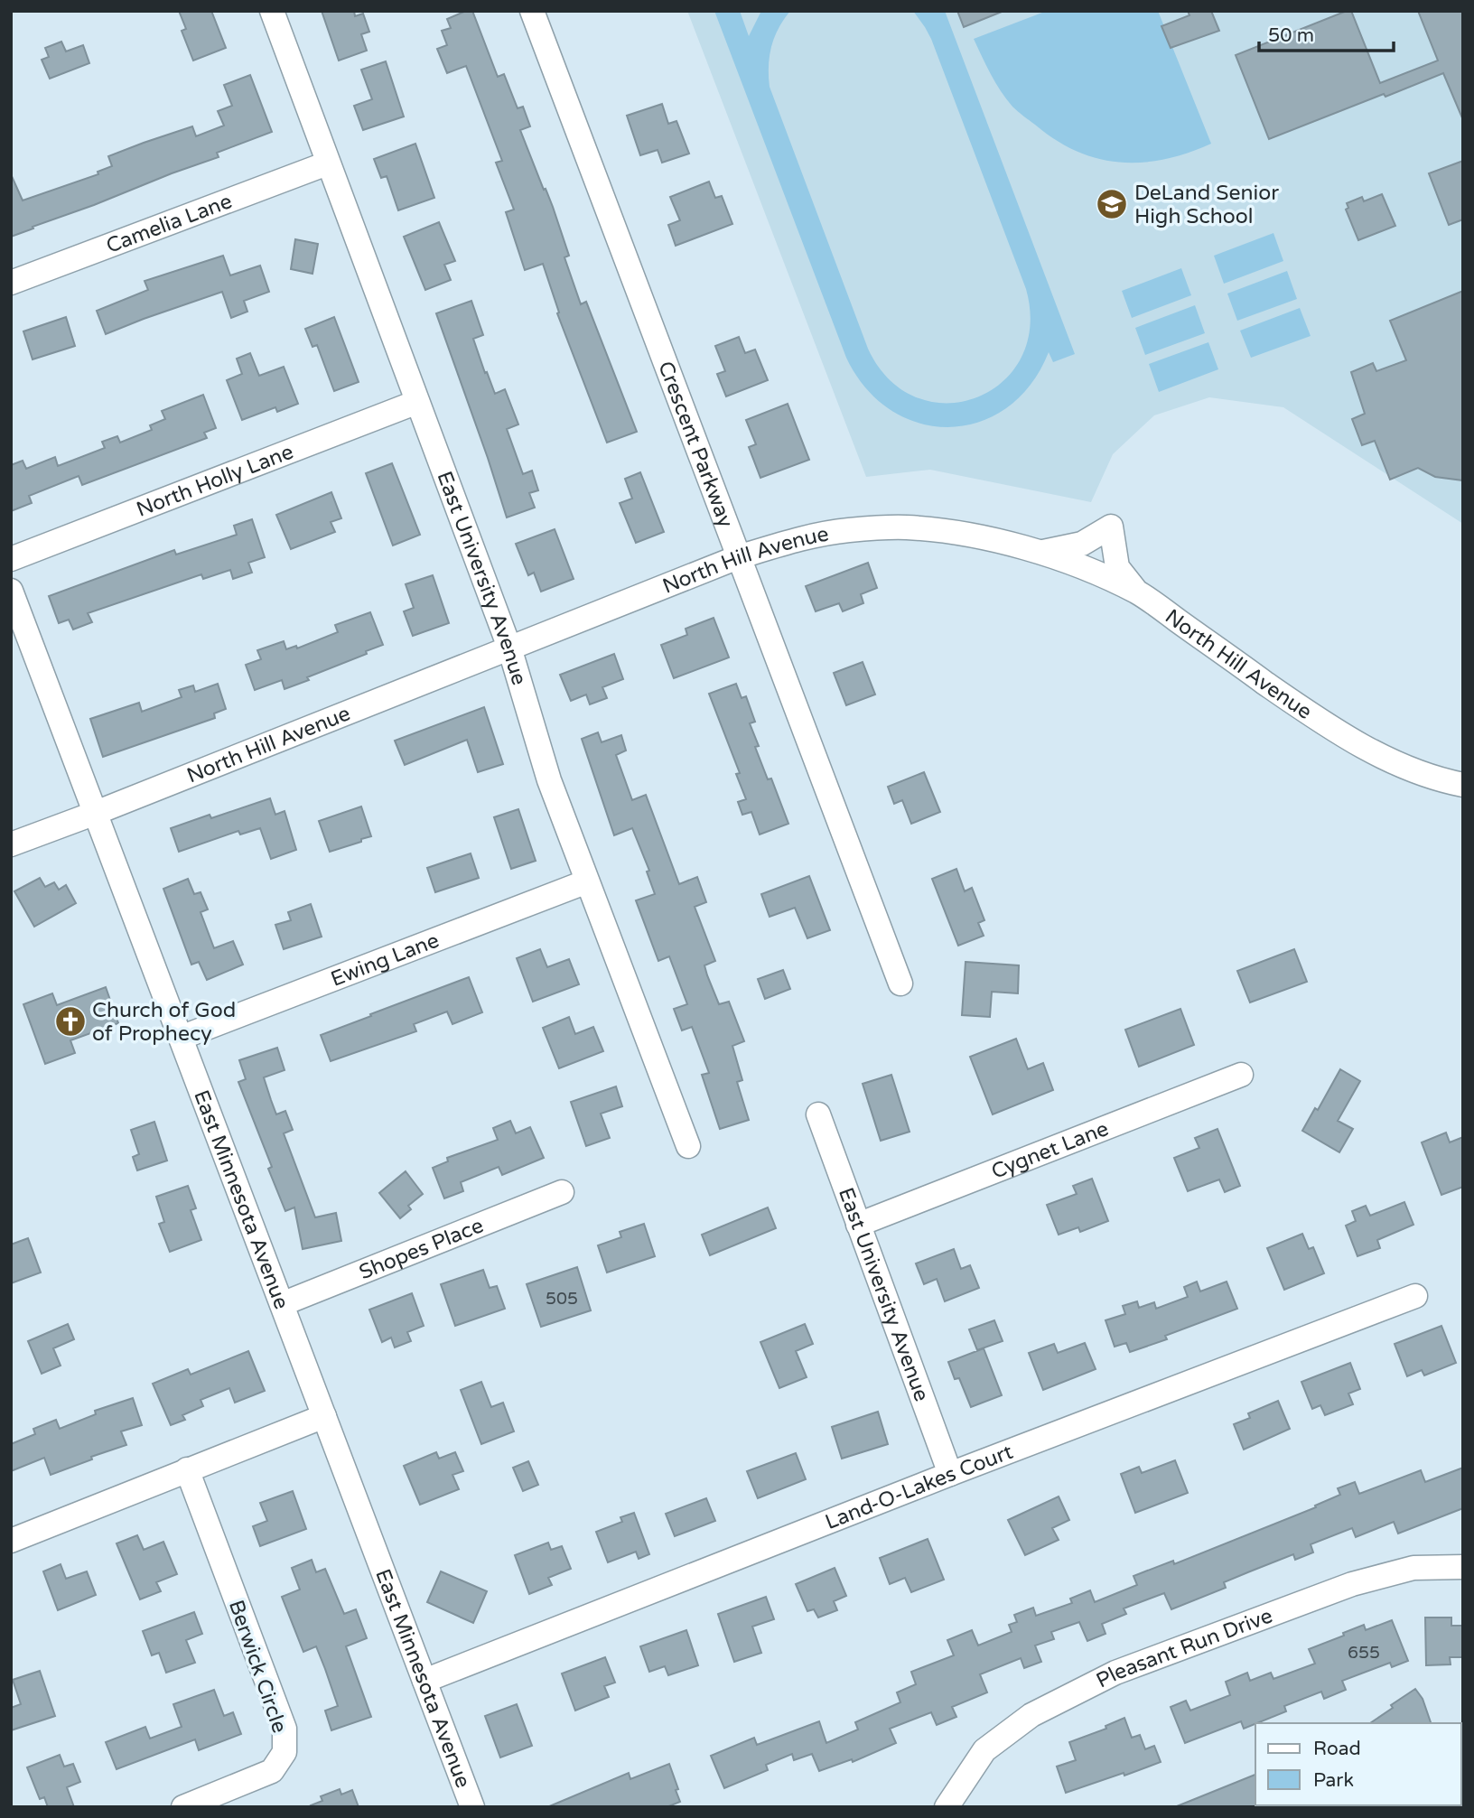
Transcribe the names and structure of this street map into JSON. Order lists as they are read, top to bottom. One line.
{"streets":{"street":["Camelia Lane","Crescent Parkway","North Holly Lane","North Hill Avenue","East University Avenue","Ewing Lane","Cygnet Lane","East Minnesota Avenue","Shopes Place","Land-O-Lakes Court","Pleasant Run Drive","Berwick Circle"]},"crossings":[["Camelia Lane","East University Avenue"],["Crescent Parkway","North Hill Avenue"],["North Holly Lane","East University Avenue"],["North Hill Avenue","East University Avenue"],["North Hill Avenue","East Minnesota Avenue"],["East University Avenue","Ewing Lane"],["East University Avenue","Cygnet Lane"],["East University Avenue","Land-O-Lakes Court"],["Ewing Lane","East Minnesota Avenue"],["East Minnesota Avenue","Shopes Place"],["East Minnesota Avenue","Land-O-Lakes Court"]],"places":{"school or university":["DeLand Senior High School"],"church":["Church of God of Prophecy"]},"house_numbers":["505","655"],"legend":["Road","Park"],"scale_bar":"50 m"}
